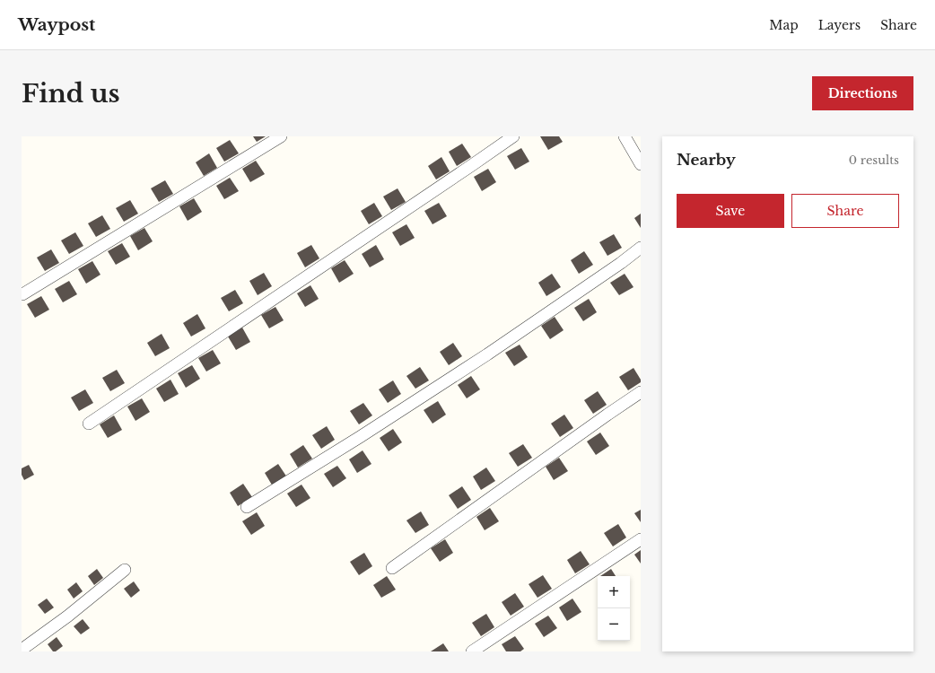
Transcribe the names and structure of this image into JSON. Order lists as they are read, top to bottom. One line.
{"page":{"header":"Waypost","nav":["Map","Layers","Share"],"buttons":["Directions",["Save","Share"]],"title":"Find us","heading":["Nearby","0 results"],"map_buttons":["+","−"]}}
